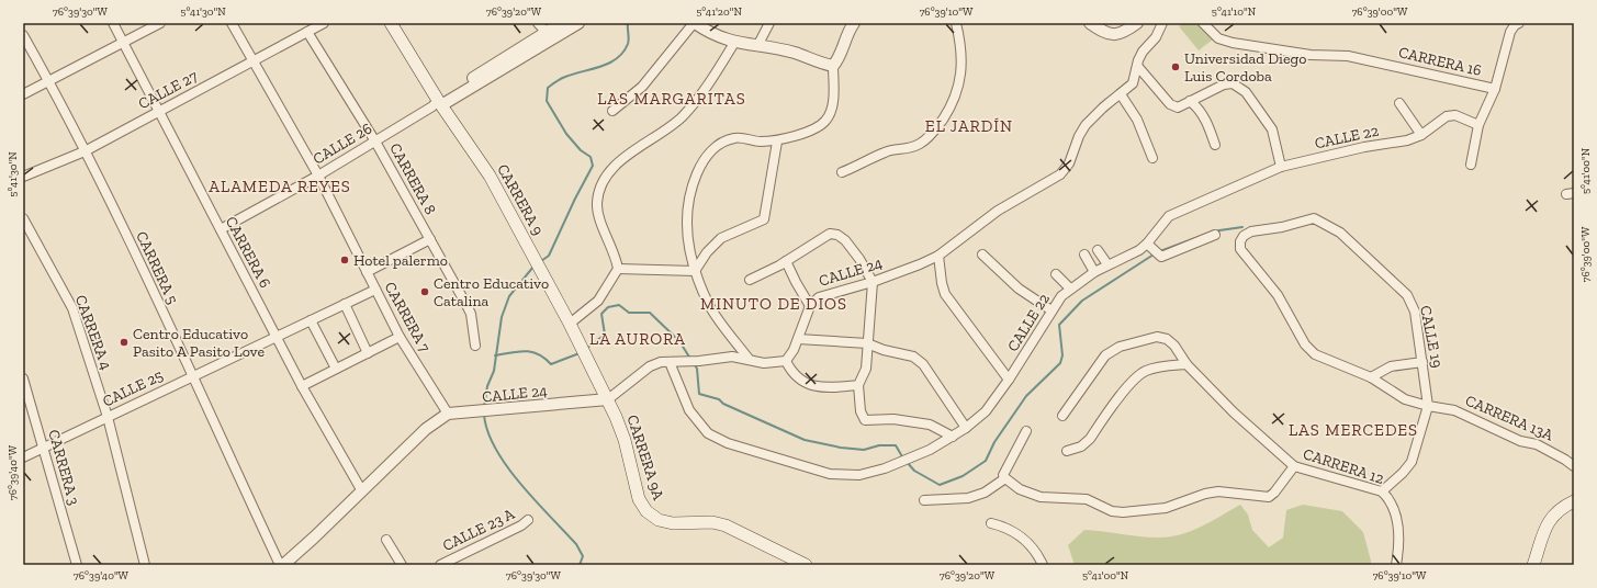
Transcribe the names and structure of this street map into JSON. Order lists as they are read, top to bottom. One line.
{"streets":{"main road":["CARRERA 9","CARRERA 9A"],"street":["CARRERA 16","CALLE 27","CALLE 22","CALLE 26","CARRERA 8","CARRERA 6","CARRERA 5","CALLE 24","CARRERA 7","CARRERA 4","CALLE 19","CALLE 25","CARRERA 13A","CARRERA 12","CARRERA 3","CALLE 23 A"]},"crossings":[["CALLE 27","CARRERA 8"],["CALLE 27","CARRERA 6"],["CALLE 27","CARRERA 5"],["CALLE 27","CARRERA 7"],["CALLE 26","CARRERA 8"],["CALLE 26","CARRERA 9"],["CALLE 26","CARRERA 6"],["CALLE 26","CARRERA 7"],["CARRERA 9","CALLE 24"],["CARRERA 9","CARRERA 9A"],["CARRERA 6","CALLE 25"],["CARRERA 5","CALLE 25"],["CALLE 24","CARRERA 7"],["CALLE 24","CARRERA 9A"],["CARRERA 7","CALLE 25"],["CARRERA 4","CALLE 25"],["CALLE 19","CARRERA 13A"],["CALLE 19","CARRERA 12"],["CALLE 25","CARRERA 3"]],"districts":["LAS MARGARITAS","EL JARDÍN","ALAMEDA REYES","MINUTO DE DIOS","LA AURORA","LAS MERCEDES"],"places":["Universidad Diego Luis Cordoba","Hotel palermo","Centro Educativo Catalina","Centro Educativo Pasito A Pasito Love"],"coordinates":["76°39'30\"W","5°41'30\"N","76°39'20\"W","5°41'20\"N","76°39'10\"W","5°41'10\"N","76°39'00\"W","5°41'00\"N","76°39'40\"W"]}
